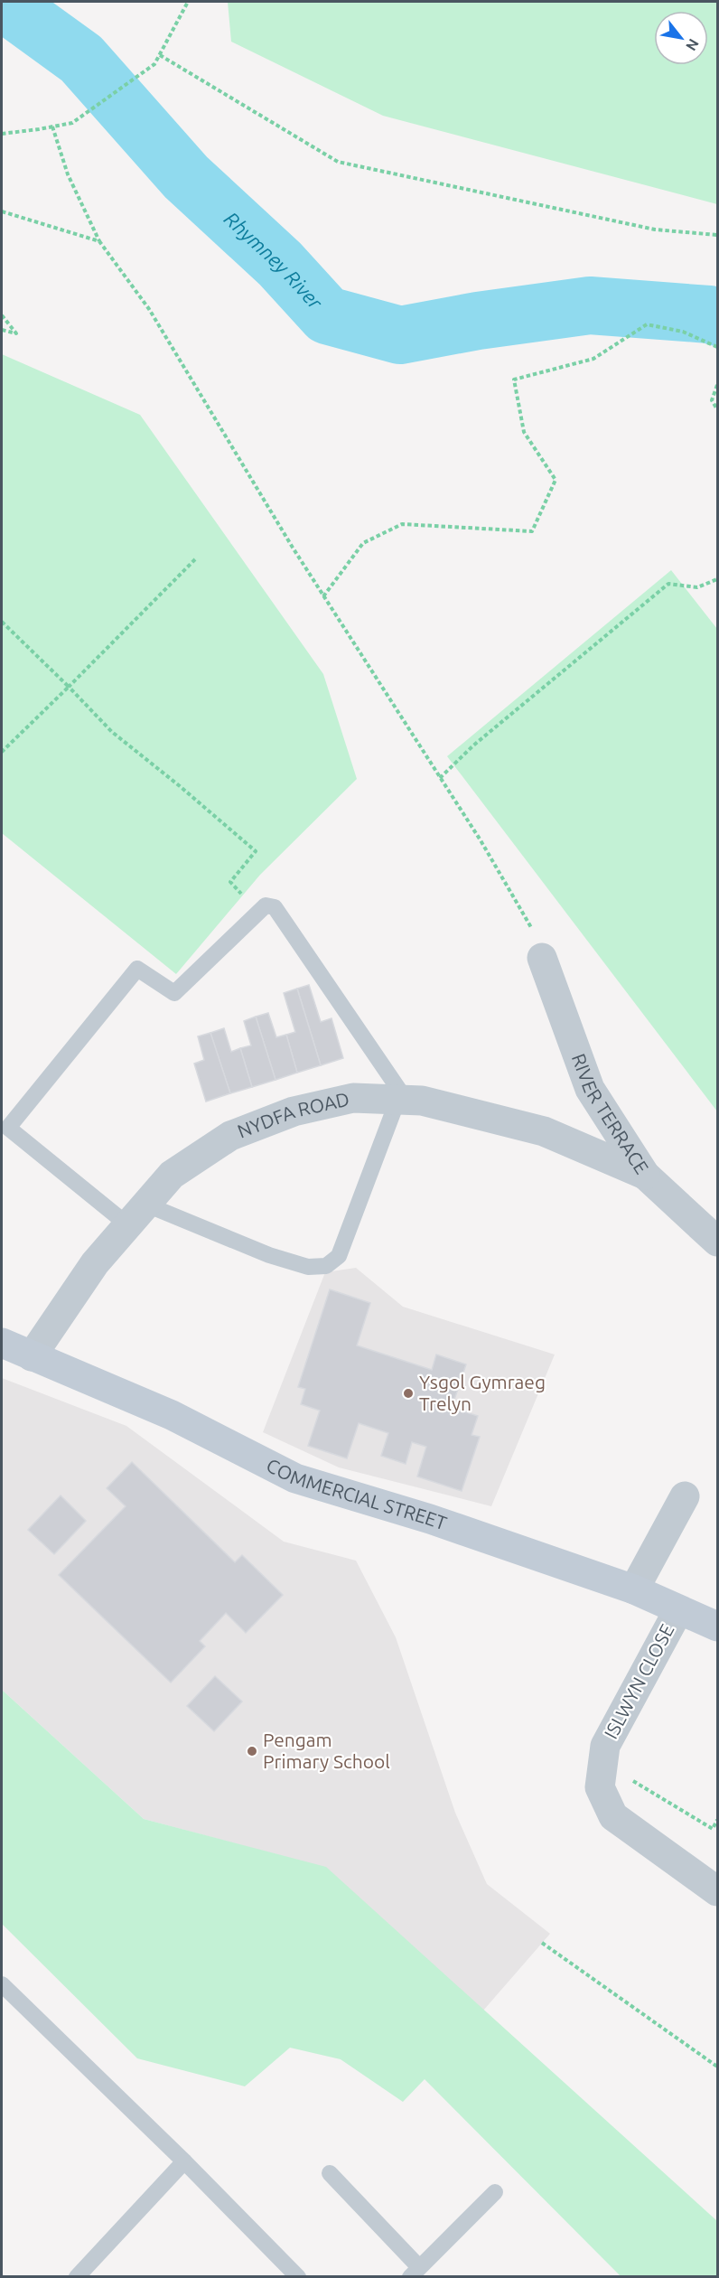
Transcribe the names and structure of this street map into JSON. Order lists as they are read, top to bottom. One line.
{"streets":{"main road":["COMMERCIAL STREET"],"street":["RIVER TERRACE","NYDFA ROAD","ISLWYN CLOSE"]},"crossings":[["RIVER TERRACE","NYDFA ROAD"],["NYDFA ROAD","COMMERCIAL STREET"],["COMMERCIAL STREET","ISLWYN CLOSE"]],"water":["Rhymney River"],"places":["Ysgol Gymraeg Trelyn","Pengam Primary School"],"north":"bottom right"}
